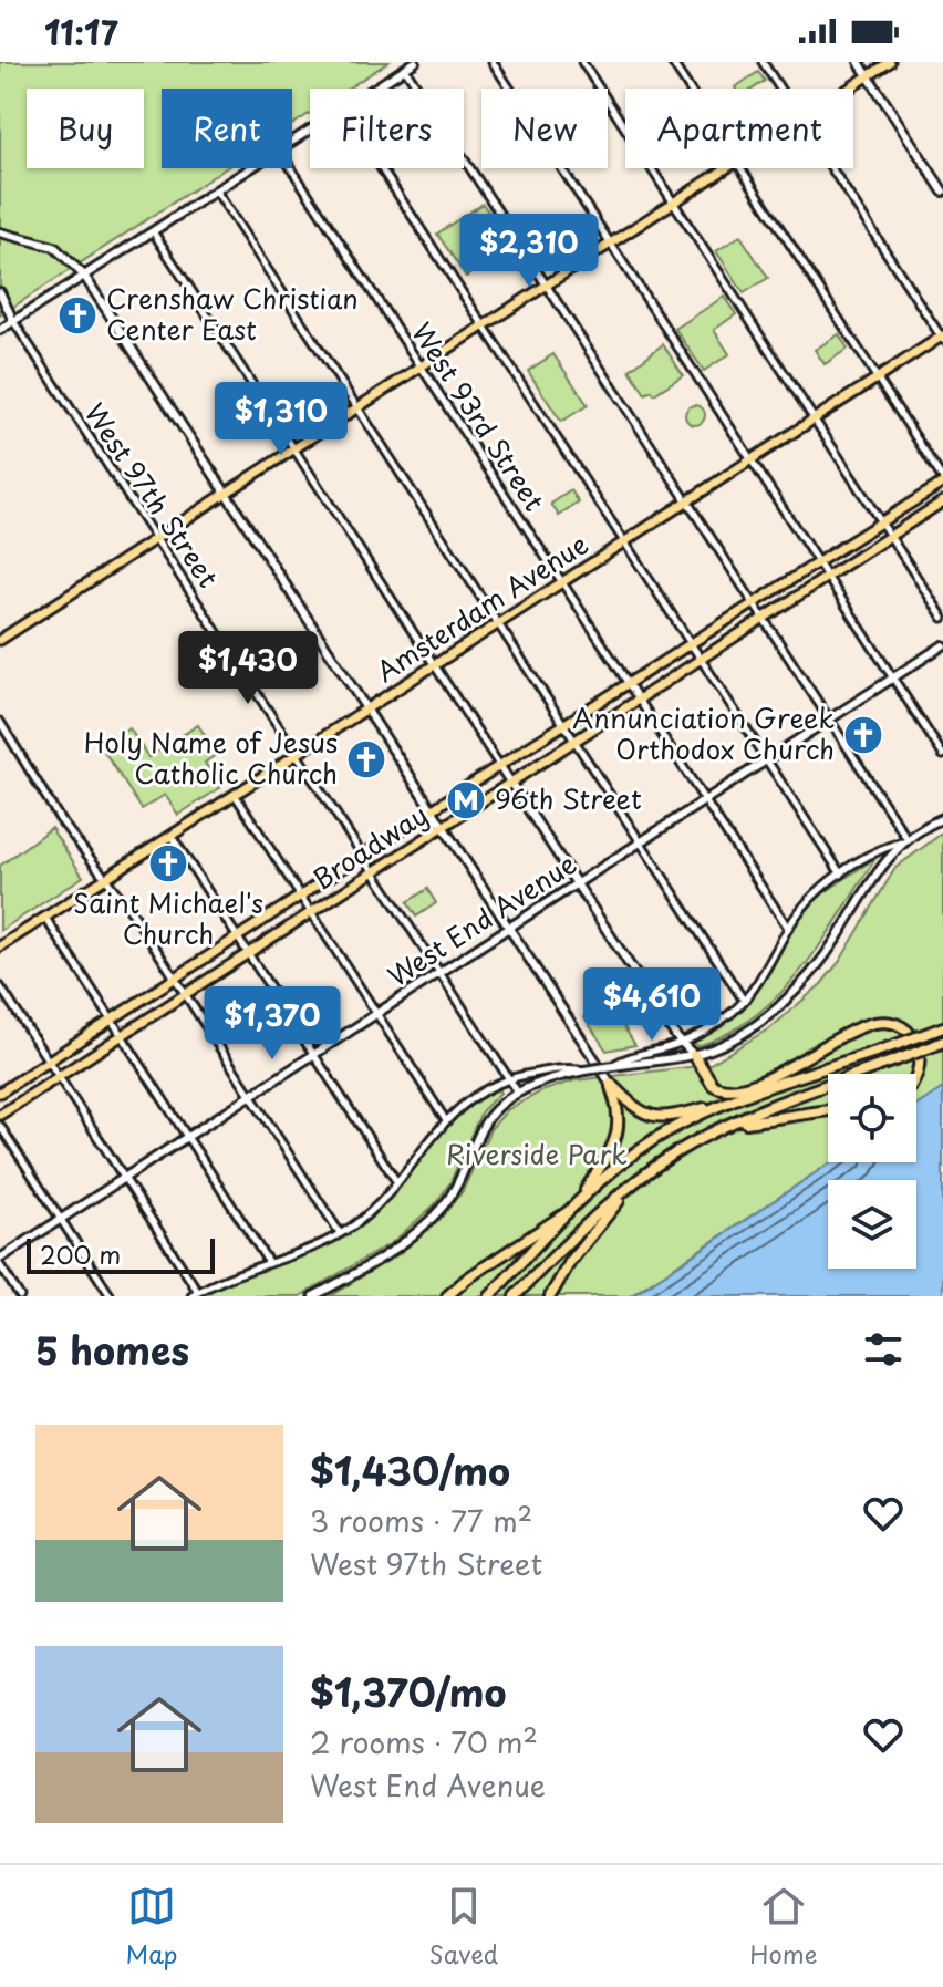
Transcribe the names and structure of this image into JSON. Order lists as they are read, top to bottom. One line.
{"streets":{"main road":["Amsterdam Avenue","Broadway","West End Avenue"],"street":["West 93rd Street","West 97th Street"]},"crossings":[["West 93rd Street","Amsterdam Avenue"],["West 93rd Street","Broadway"],["West 93rd Street","West End Avenue"],["West 97th Street","Amsterdam Avenue"],["West 97th Street","Broadway"],["West 97th Street","West End Avenue"]],"parks":["Riverside Park"],"places":{"church":["Crenshaw Christian Center East","Annunciation Greek Orthodox Church","Holy Name of Jesus Catholic Church","Saint Michael's Church"],"metro station":["96th Street"]},"scale_bar":"200 m","page":{"status":"11:17","chip":["Buy","Rent","Filters","New","Apartment"],"price":["$2,310","$1,310","$1,430","$4,610","$1,370"],"scale":"200 m","heading":"5 homes","list":[{"name":"$1,430/mo","note":"3 rooms · 77 m² · West 97th Street"},{"name":"$1,370/mo","note":"2 rooms · 70 m² · West End Avenue"}],"tabs":["Map","Saved","Home"]}}
